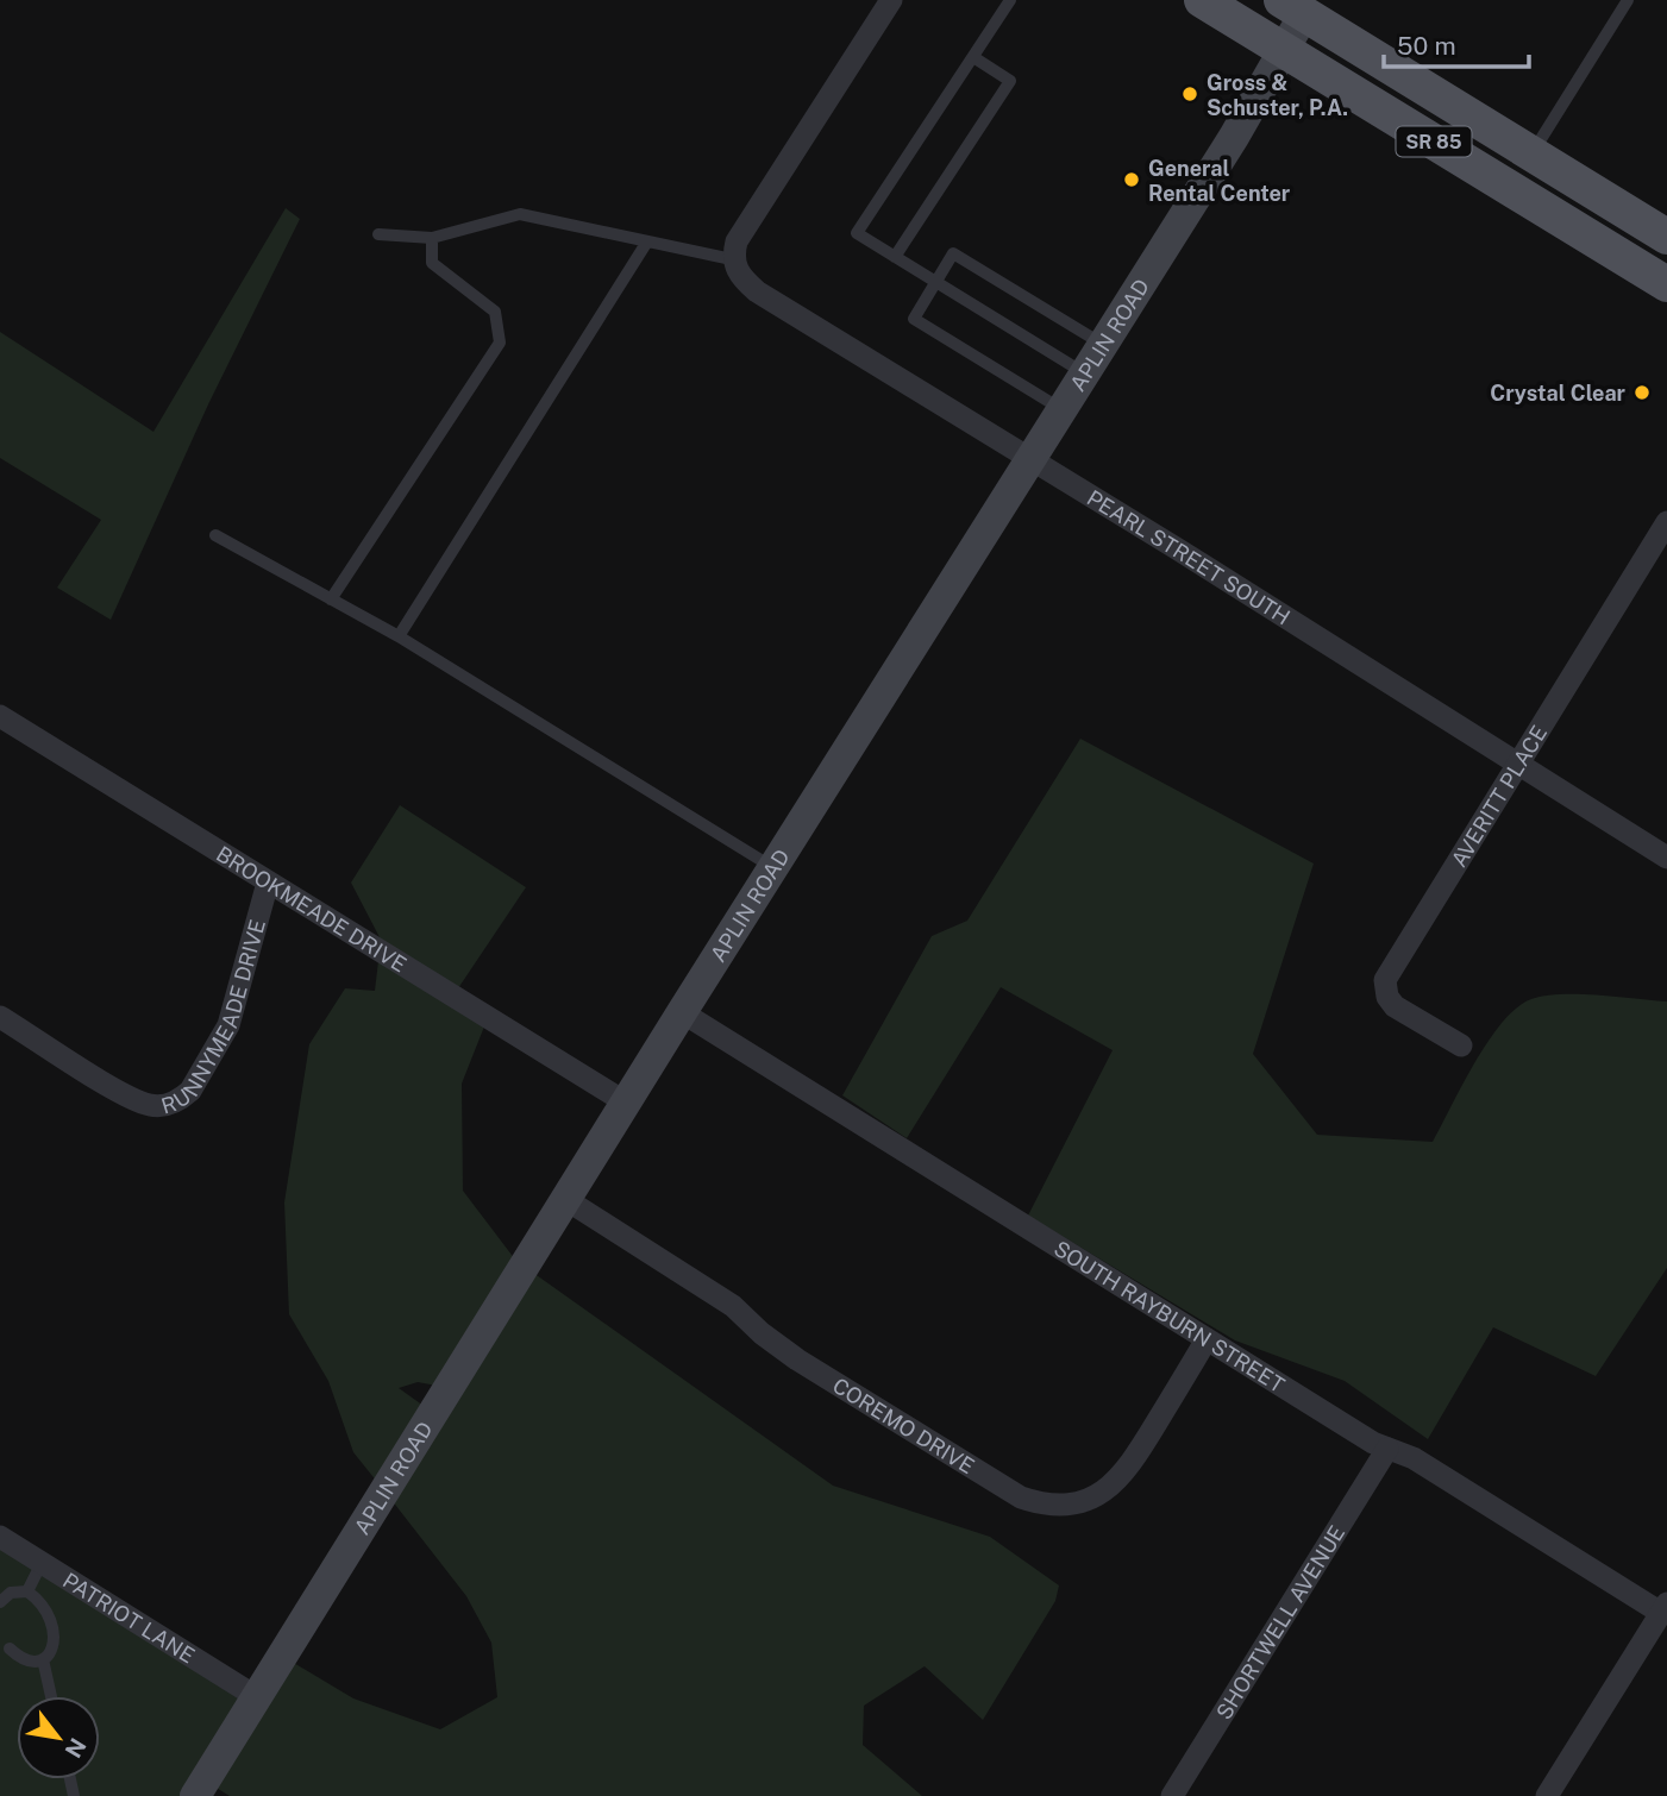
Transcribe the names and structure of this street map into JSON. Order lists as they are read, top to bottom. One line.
{"streets":{"main road":["SR 85"],"street":["APLIN ROAD","PEARL STREET SOUTH","AVERITT PLACE","BROOKMEADE DRIVE","RUNNYMEADE DRIVE","SOUTH RAYBURN STREET","COREMO DRIVE","PATRIOT LANE","SHORTWELL AVENUE"]},"crossings":[["SR 85","APLIN ROAD"],["APLIN ROAD","PEARL STREET SOUTH"],["APLIN ROAD","BROOKMEADE DRIVE"],["APLIN ROAD","SOUTH RAYBURN STREET"],["APLIN ROAD","COREMO DRIVE"],["APLIN ROAD","PATRIOT LANE"],["PEARL STREET SOUTH","AVERITT PLACE"],["BROOKMEADE DRIVE","RUNNYMEADE DRIVE"],["SOUTH RAYBURN STREET","COREMO DRIVE"],["SOUTH RAYBURN STREET","SHORTWELL AVENUE"]],"places":["Gross & Schuster, P.A.","General Rental Center","Crystal Clear"],"scale_bar":"50 m","north":"bottom right"}
